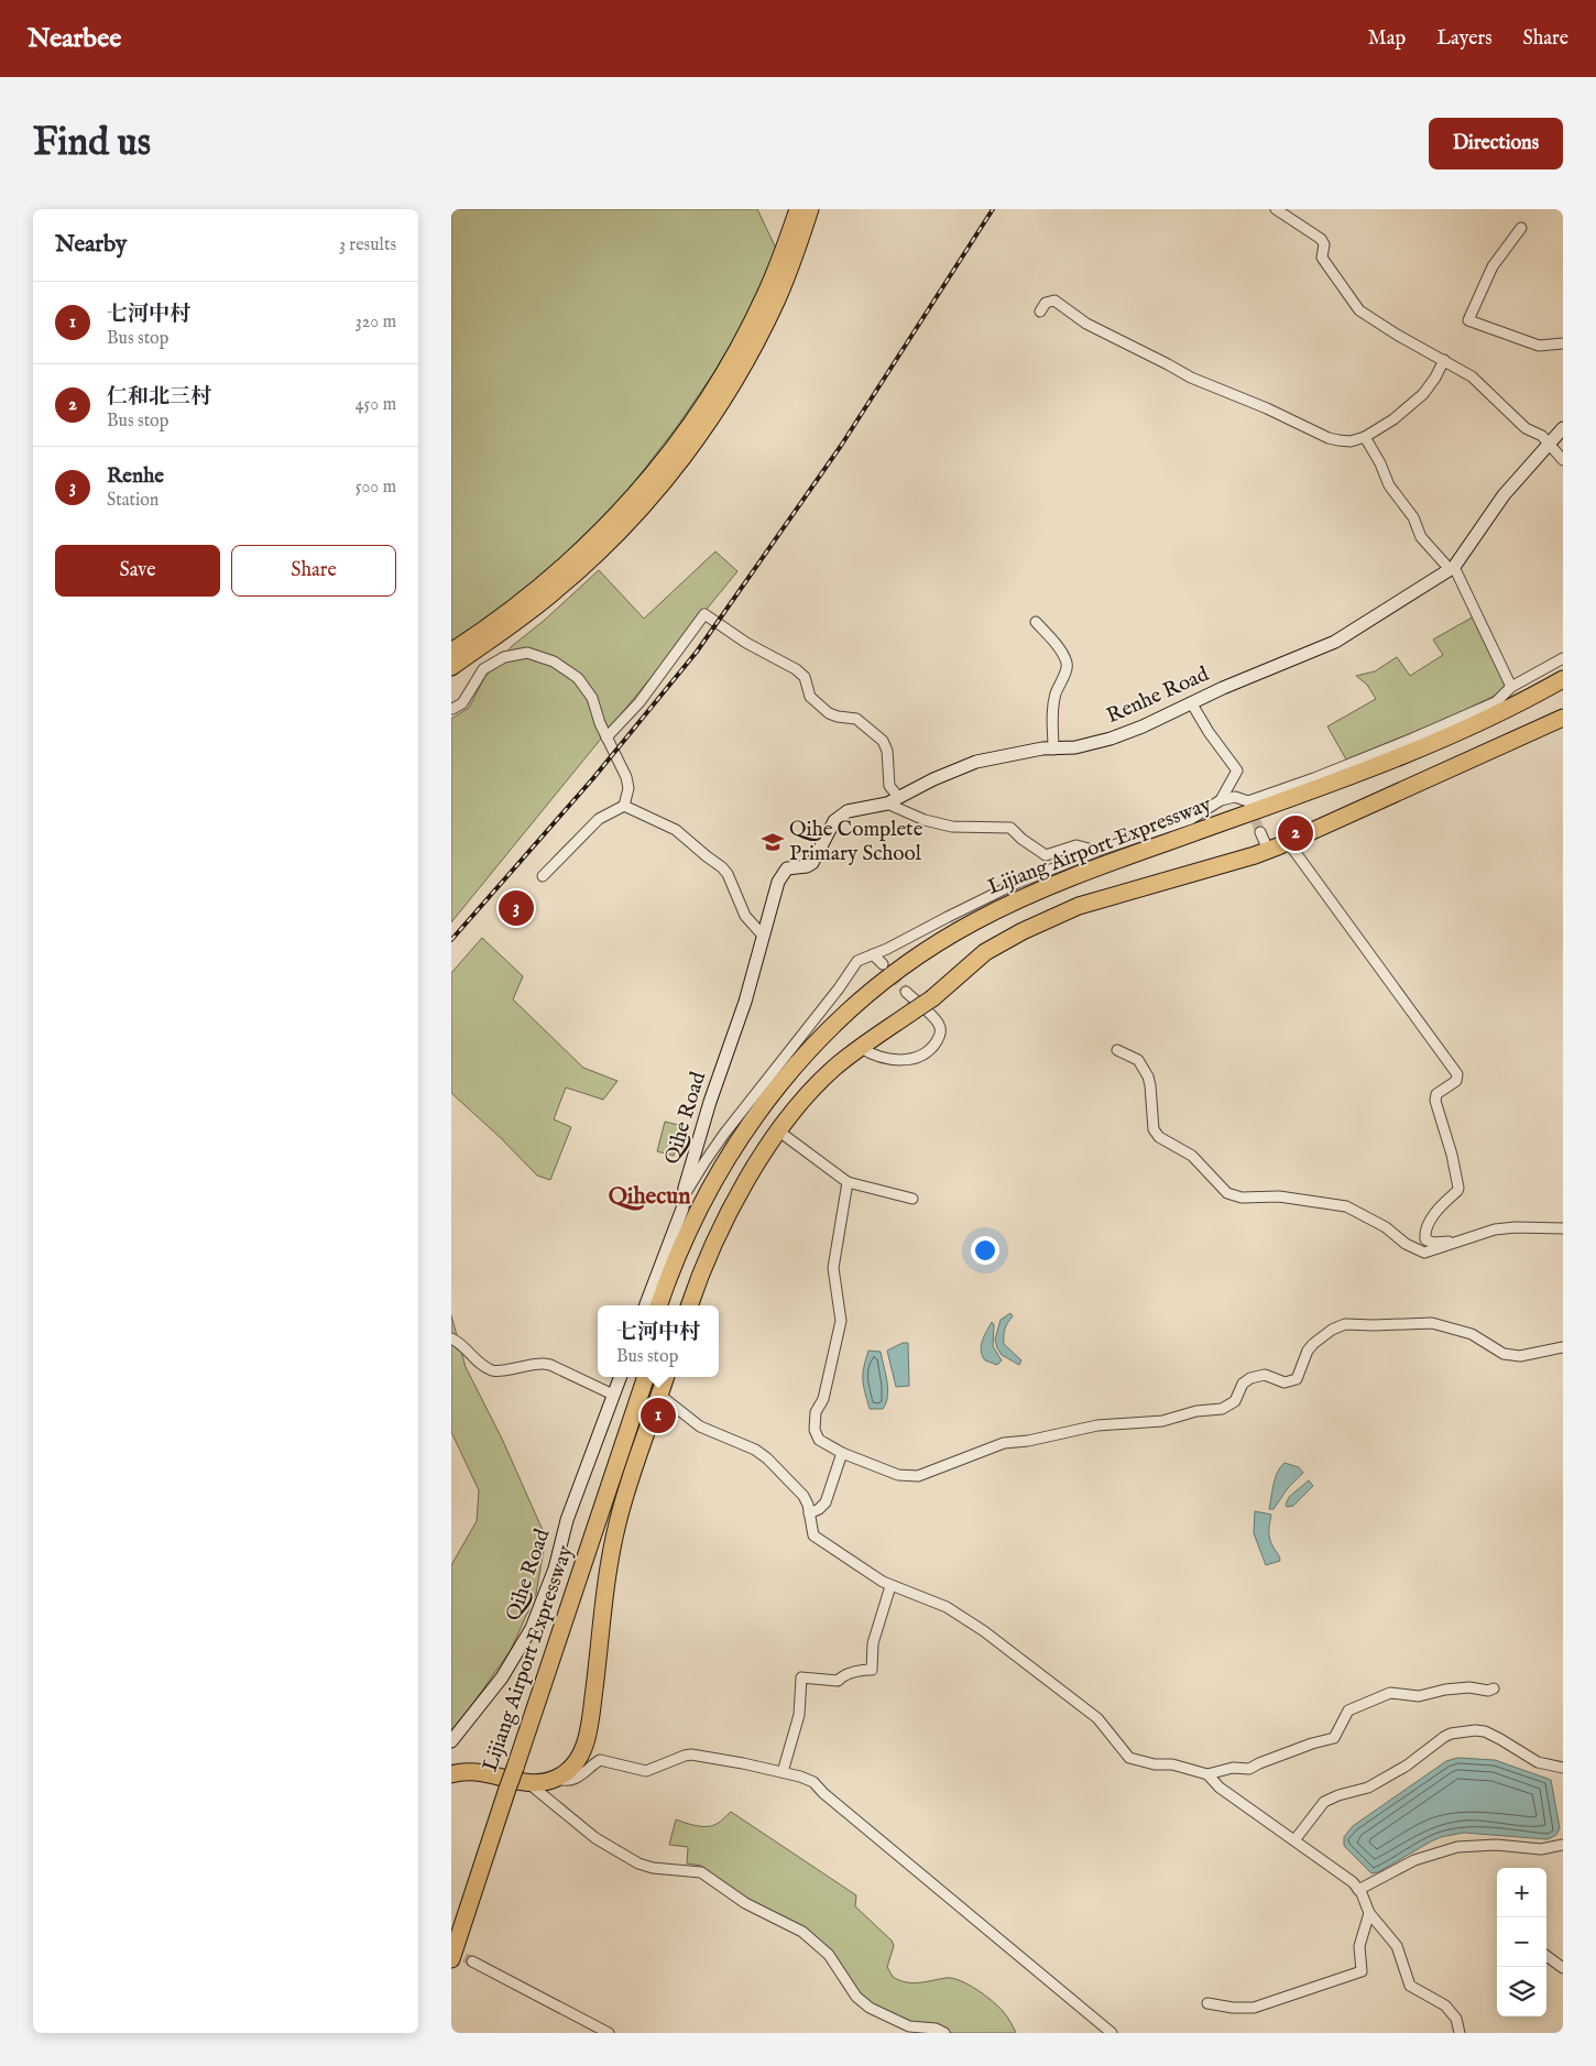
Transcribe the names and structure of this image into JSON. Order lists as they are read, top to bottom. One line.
{"streets":{"highway":["Lijiang Airport Expressway"],"street":["Renhe Road","Qihe Road"]},"crossings":[["Renhe Road","Qihe Road"]],"districts":["Qihecun"],"places":{"school or university":["Qihe Complete Primary School"]},"page":{"header":"Nearbee","nav":["Map","Layers","Share"],"buttons":["Directions",["Save","Share"]],"title":"Find us","heading":["Nearby","3 results"],"list":[{"mark":"1","name":"七河中村","note":"Bus stop","value":"320 m"},{"mark":"2","name":"仁和北三村","note":"Bus stop","value":"450 m"},{"mark":"3","name":"Renhe","note":"Station","value":"500 m"}],"pins":["2","3","1"],"popup":["七河中村","Bus stop"],"map_buttons":["+","−"]}}
